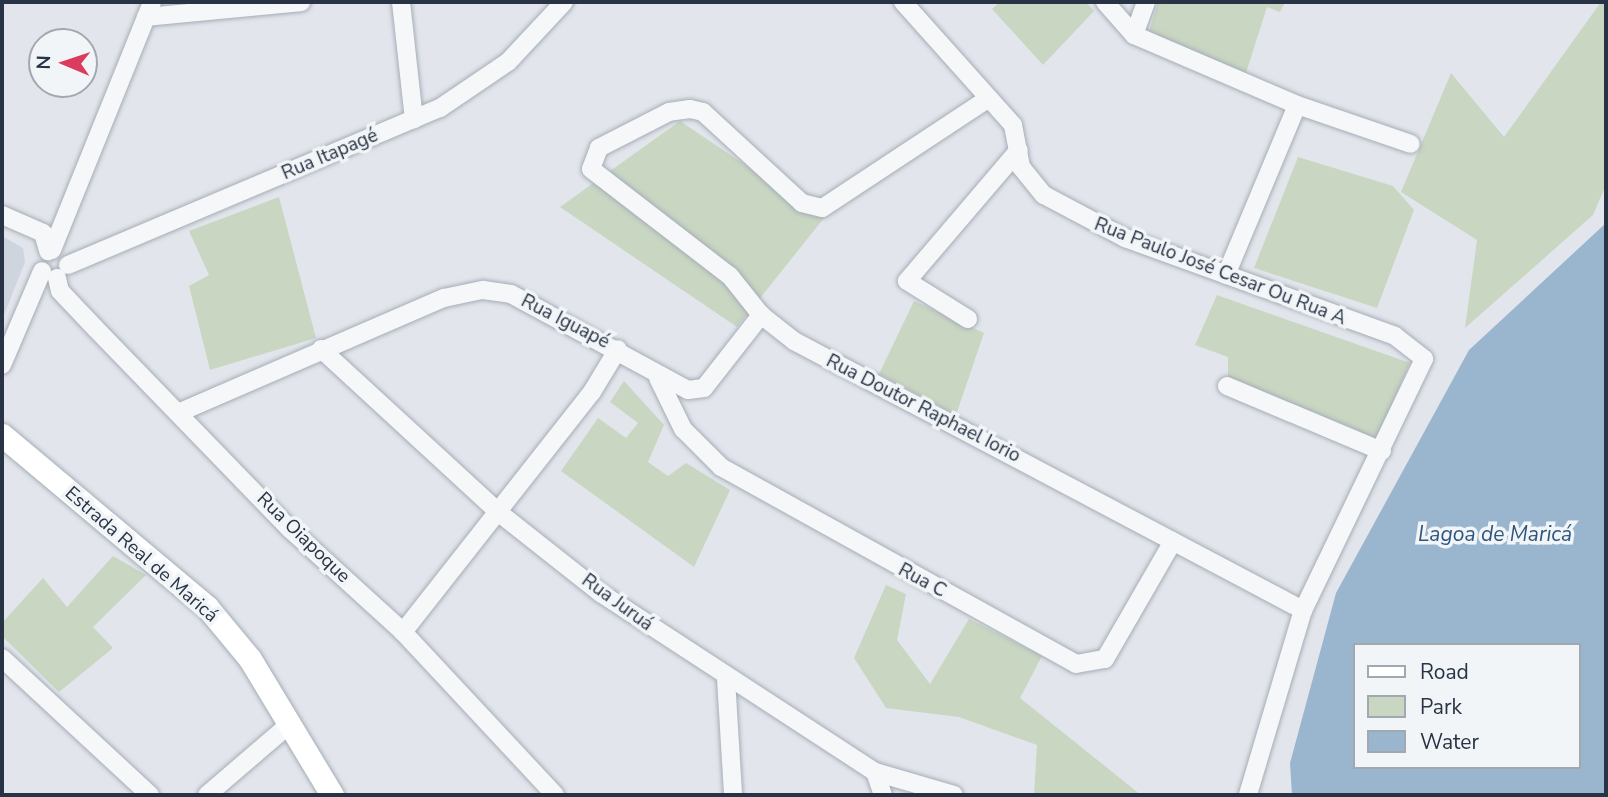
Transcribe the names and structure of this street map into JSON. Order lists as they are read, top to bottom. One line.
{"streets":{"main road":["Estrada Real de Maricá"],"street":["Rua Itapagé","Rua Paulo José Cesar Ou Rua A","Rua Iguapé","Rua Doutor Raphael Iorio","Rua Oiapoque","Rua C","Rua Juruá"]},"crossings":[["Rua Itapagé","Rua Oiapoque"],["Rua Paulo José Cesar Ou Rua A","Rua Doutor Raphael Iorio"],["Rua Iguapé","Rua Doutor Raphael Iorio"],["Rua Iguapé","Rua Oiapoque"],["Rua Iguapé","Rua C"],["Rua Iguapé","Rua Juruá"],["Rua Doutor Raphael Iorio","Rua C"]],"water":["Lagoa de Maricá"],"legend":["Road","Park","Water"],"north":"left"}
